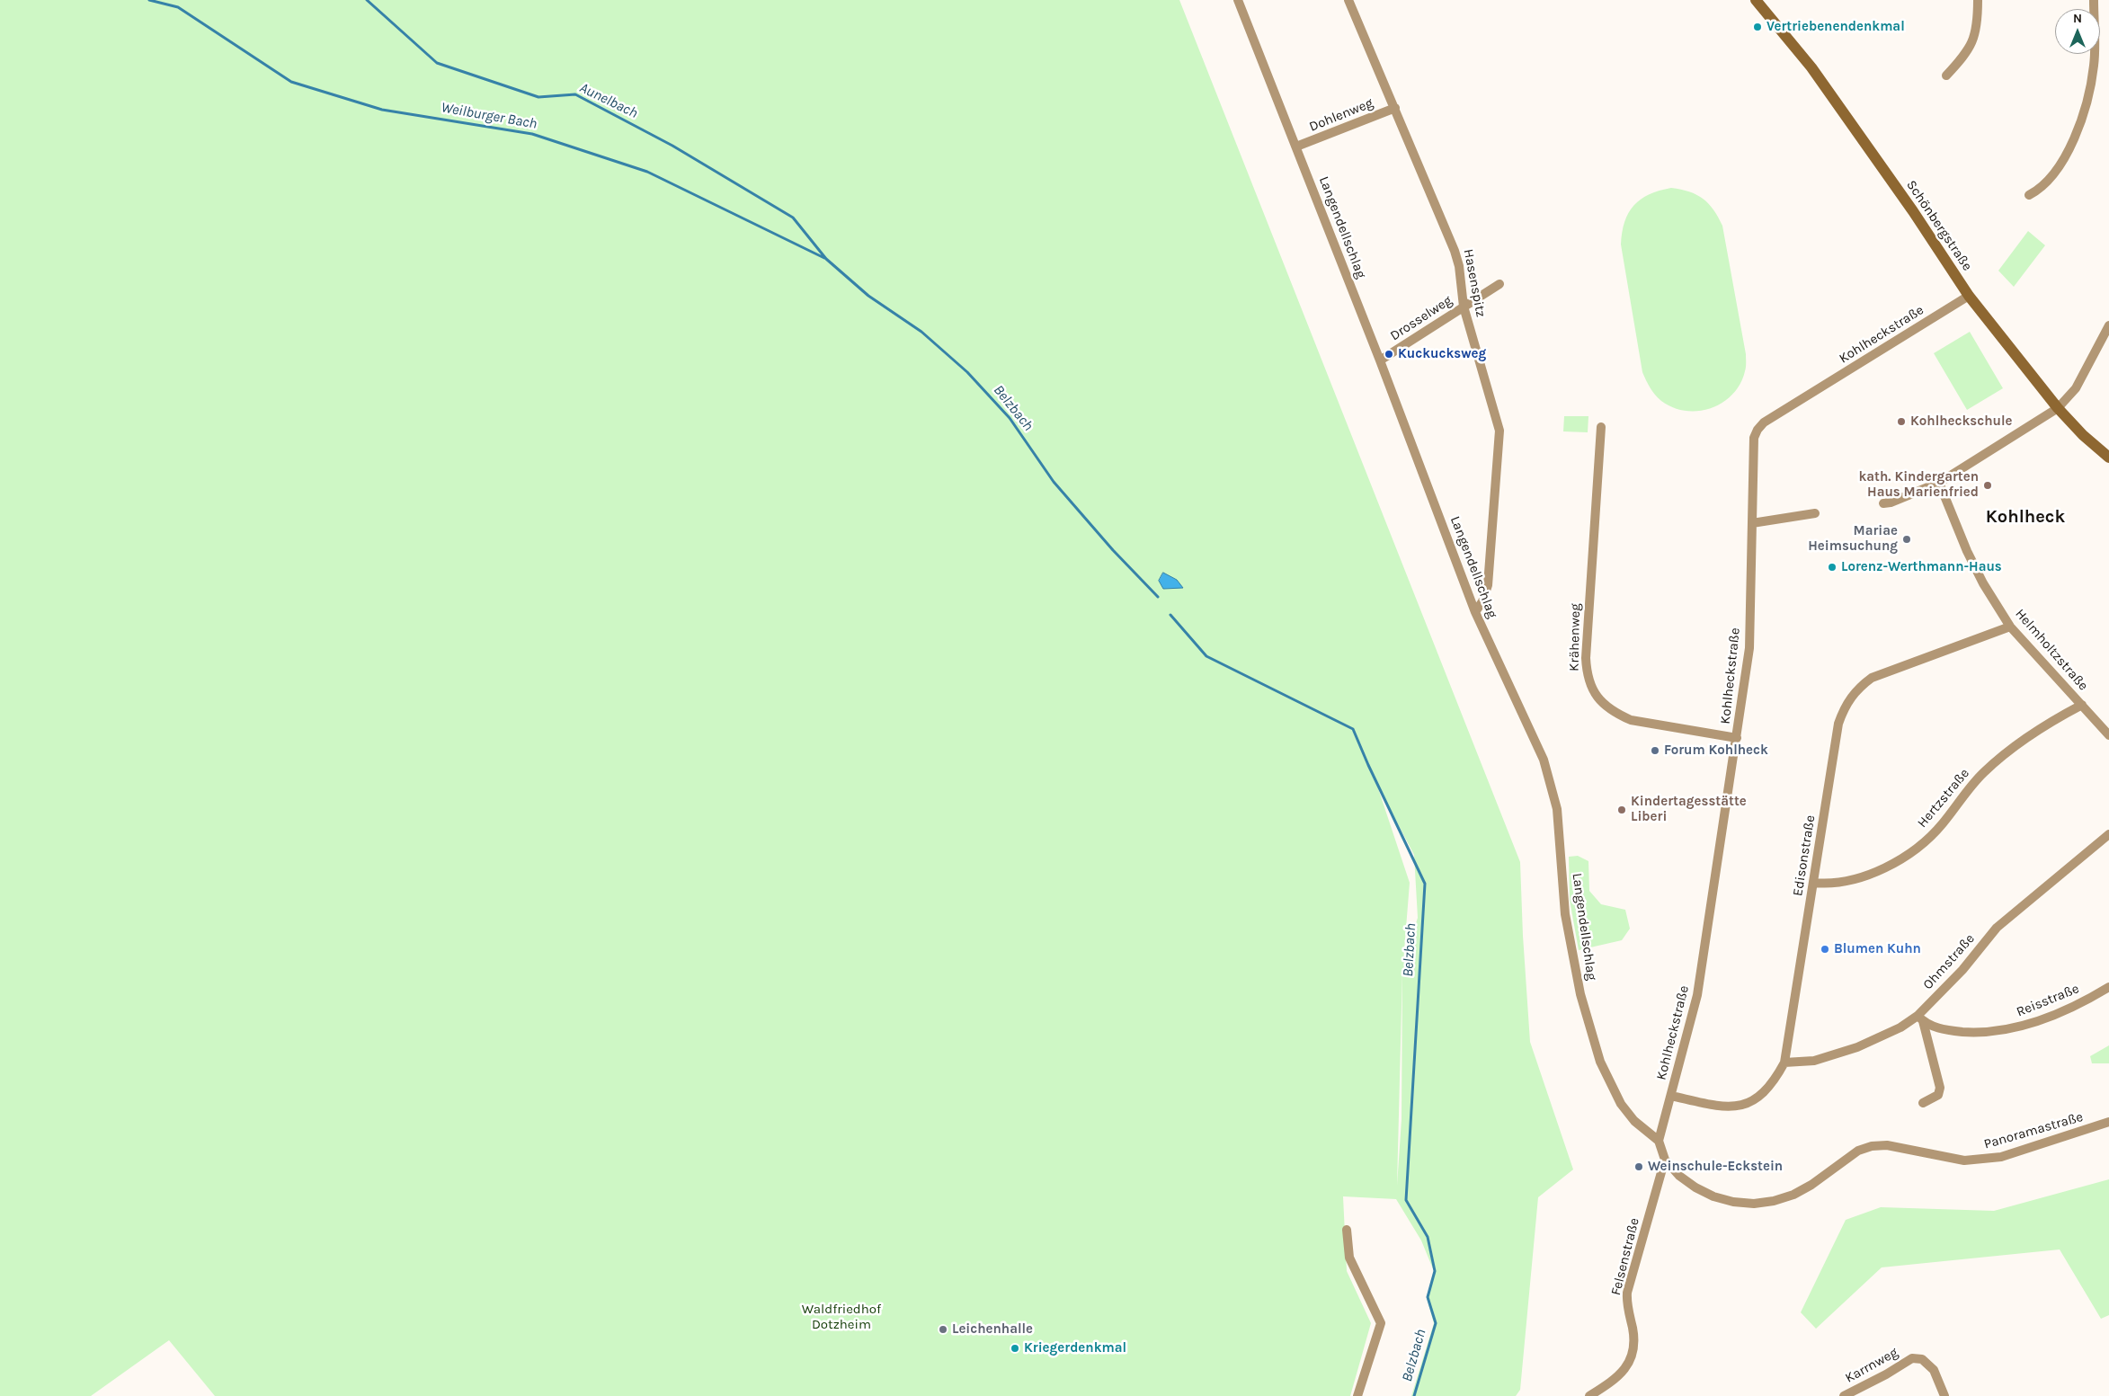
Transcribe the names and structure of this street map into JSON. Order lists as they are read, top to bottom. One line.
{"streets":{"street":["Dohlenweg","Schönbergstraße","Langendellschlag","Hasenspitz","Drosselweg","Kohlheckstraße","Krähenweg","Helmholtzstraße","Hertzstraße","Edisonstraße","Ohmstraße","Reisstraße","Panoramastraße","Felsenstraße","Karrnweg"]},"crossings":[["Dohlenweg","Langendellschlag"],["Dohlenweg","Hasenspitz"],["Schönbergstraße","Kohlheckstraße"],["Langendellschlag","Hasenspitz"],["Langendellschlag","Drosselweg"],["Langendellschlag","Kohlheckstraße"],["Langendellschlag","Panoramastraße"],["Hasenspitz","Drosselweg"],["Kohlheckstraße","Krähenweg"],["Kohlheckstraße","Edisonstraße"],["Kohlheckstraße","Panoramastraße"],["Helmholtzstraße","Hertzstraße"],["Helmholtzstraße","Edisonstraße"],["Hertzstraße","Edisonstraße"],["Edisonstraße","Ohmstraße"],["Ohmstraße","Reisstraße"],["Panoramastraße","Felsenstraße"]],"districts":["Kohlheck"],"water":["Aunelbach","Weilburger Bach","Belzbach"],"parks":["Waldfriedhof Dotzheim"],"places":["Vertriebenendenkmal","Kuckucksweg","Kohlheckschule","kath. Kindergarten Haus Marienfried","Mariae Heimsuchung","Lorenz-Werthmann-Haus","Forum Kohlheck","Kindertagesstätte Liberi","Blumen Kuhn","Weinschule-Eckstein","Leichenhalle","Kriegerdenkmal"],"north":"top"}
